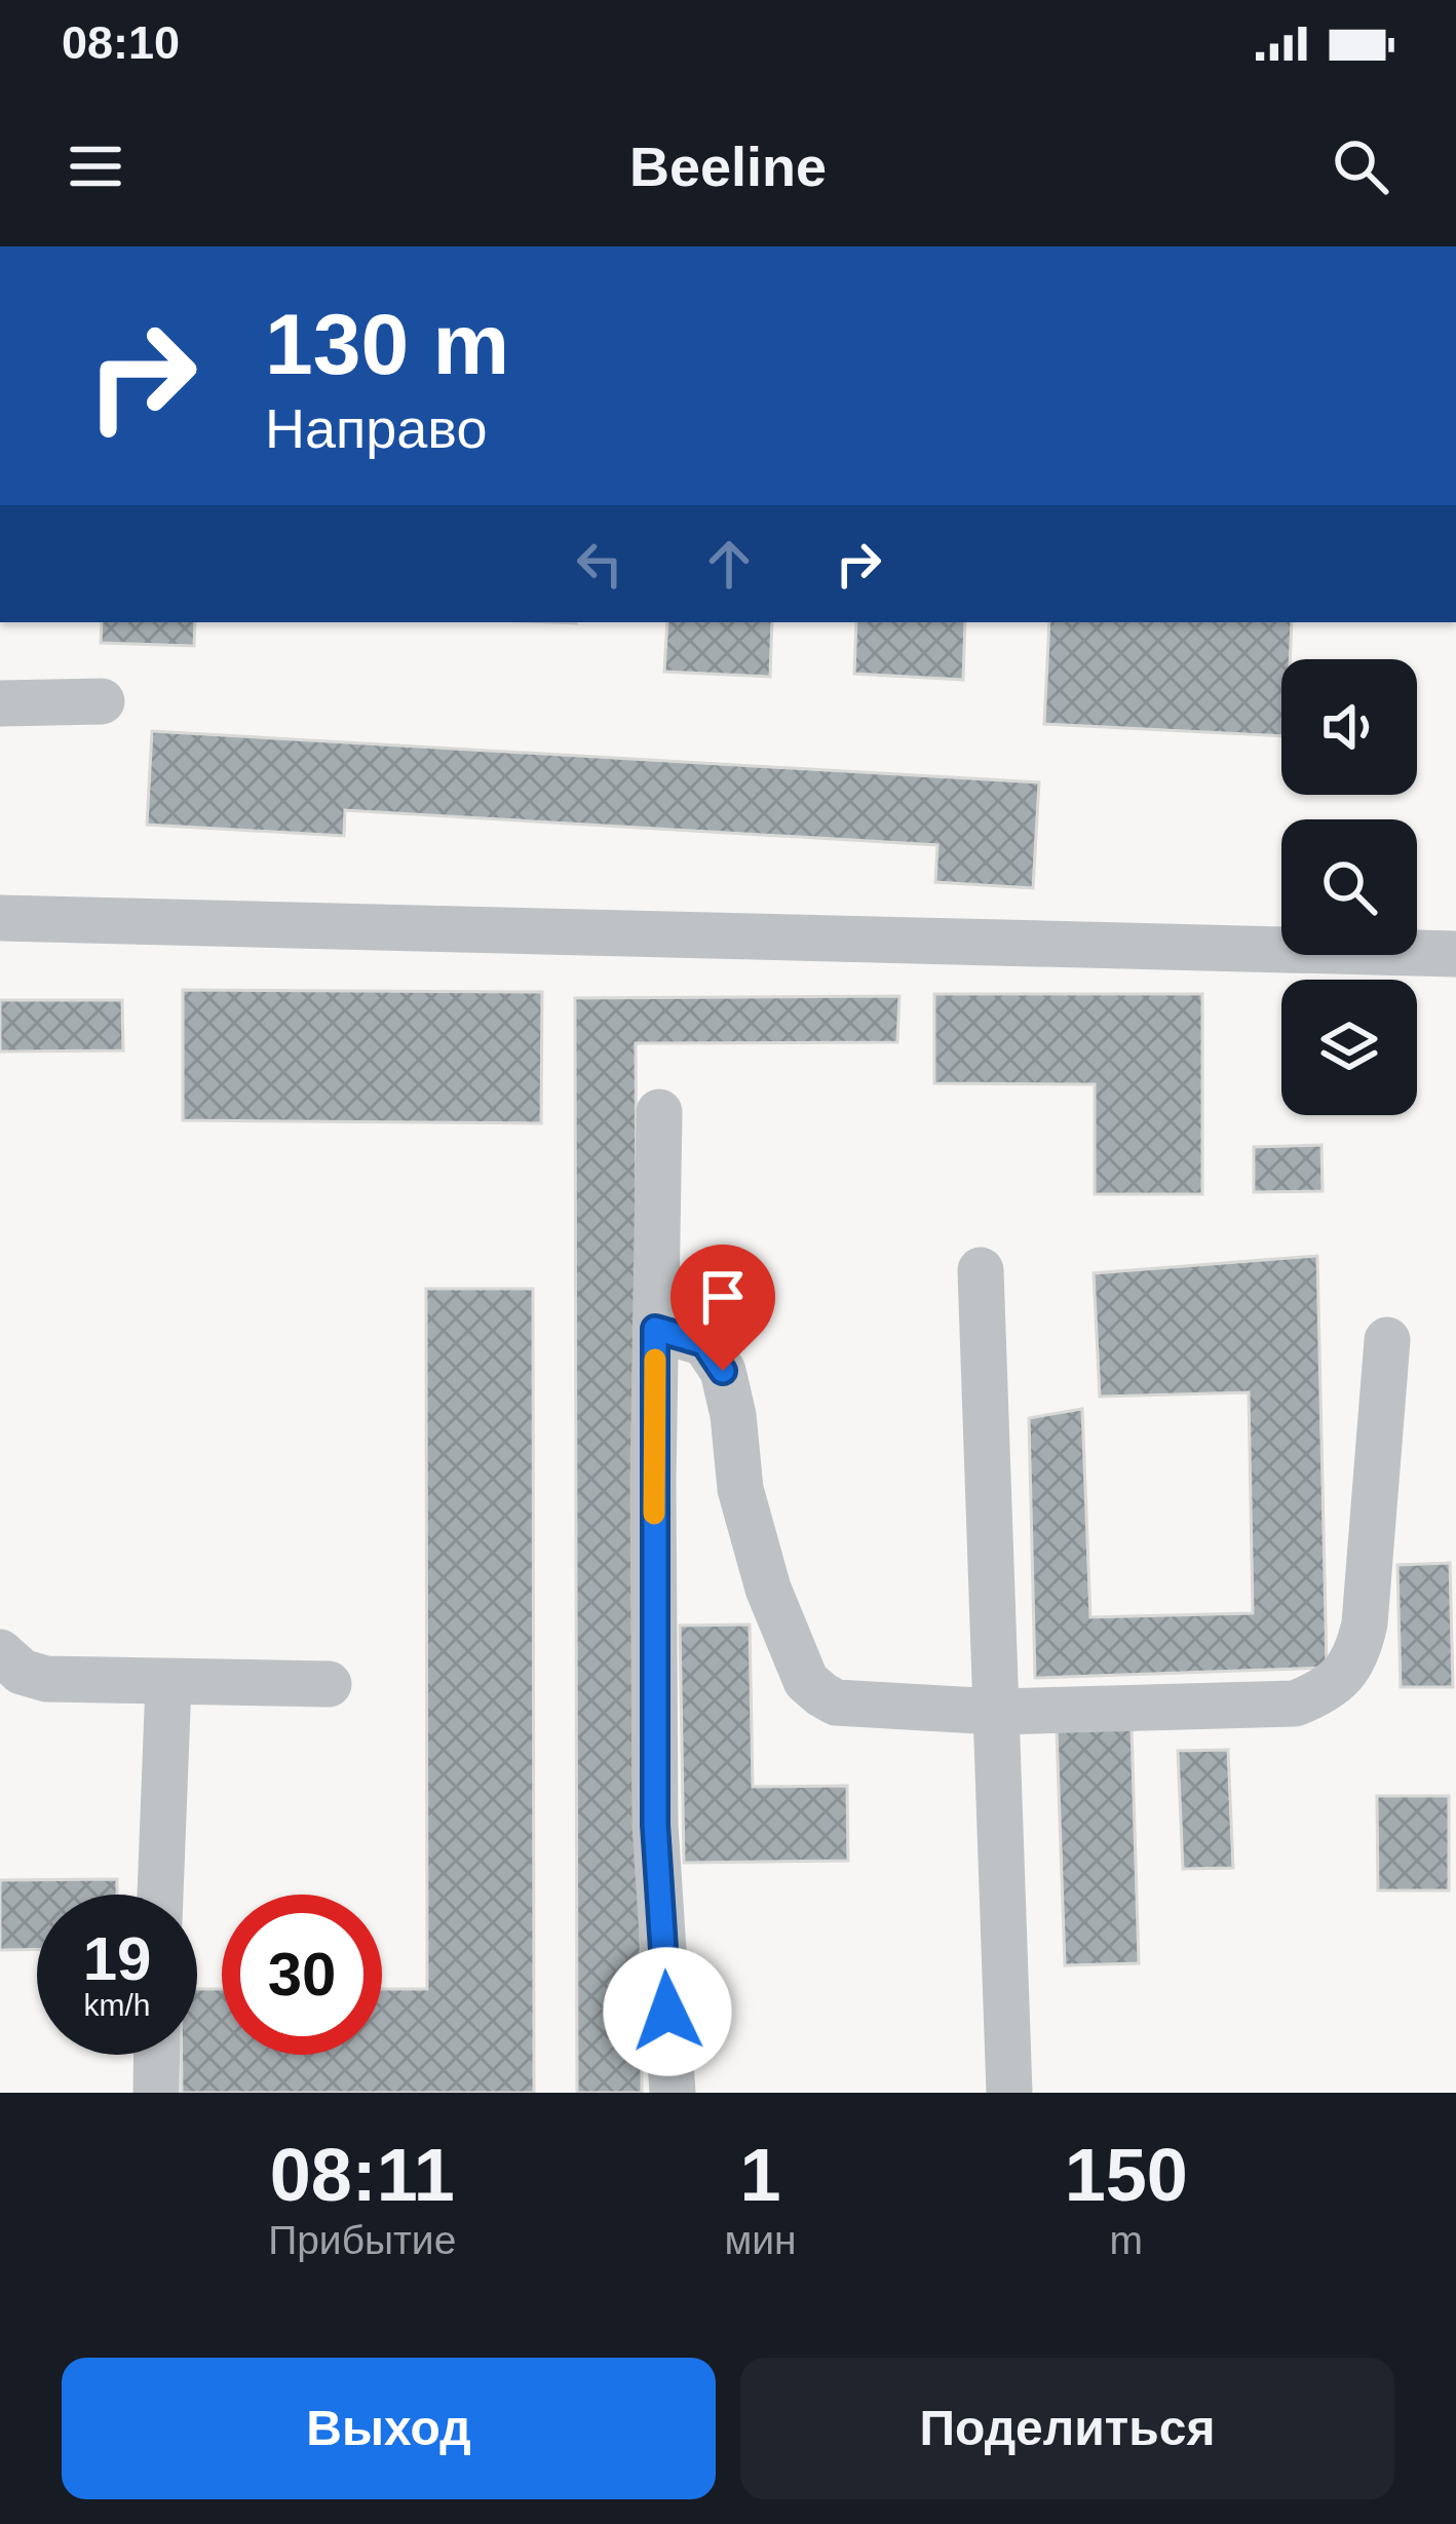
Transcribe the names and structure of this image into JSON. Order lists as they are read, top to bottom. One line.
{"page":{"status":"08:10","header":"Beeline","turn":["130 m","Направо"],"speed":"19 km/h","limit":"30","eta":["08:11","Прибытие","1","мин","150","m"],"buttons":["Выход","Поделиться"]}}
